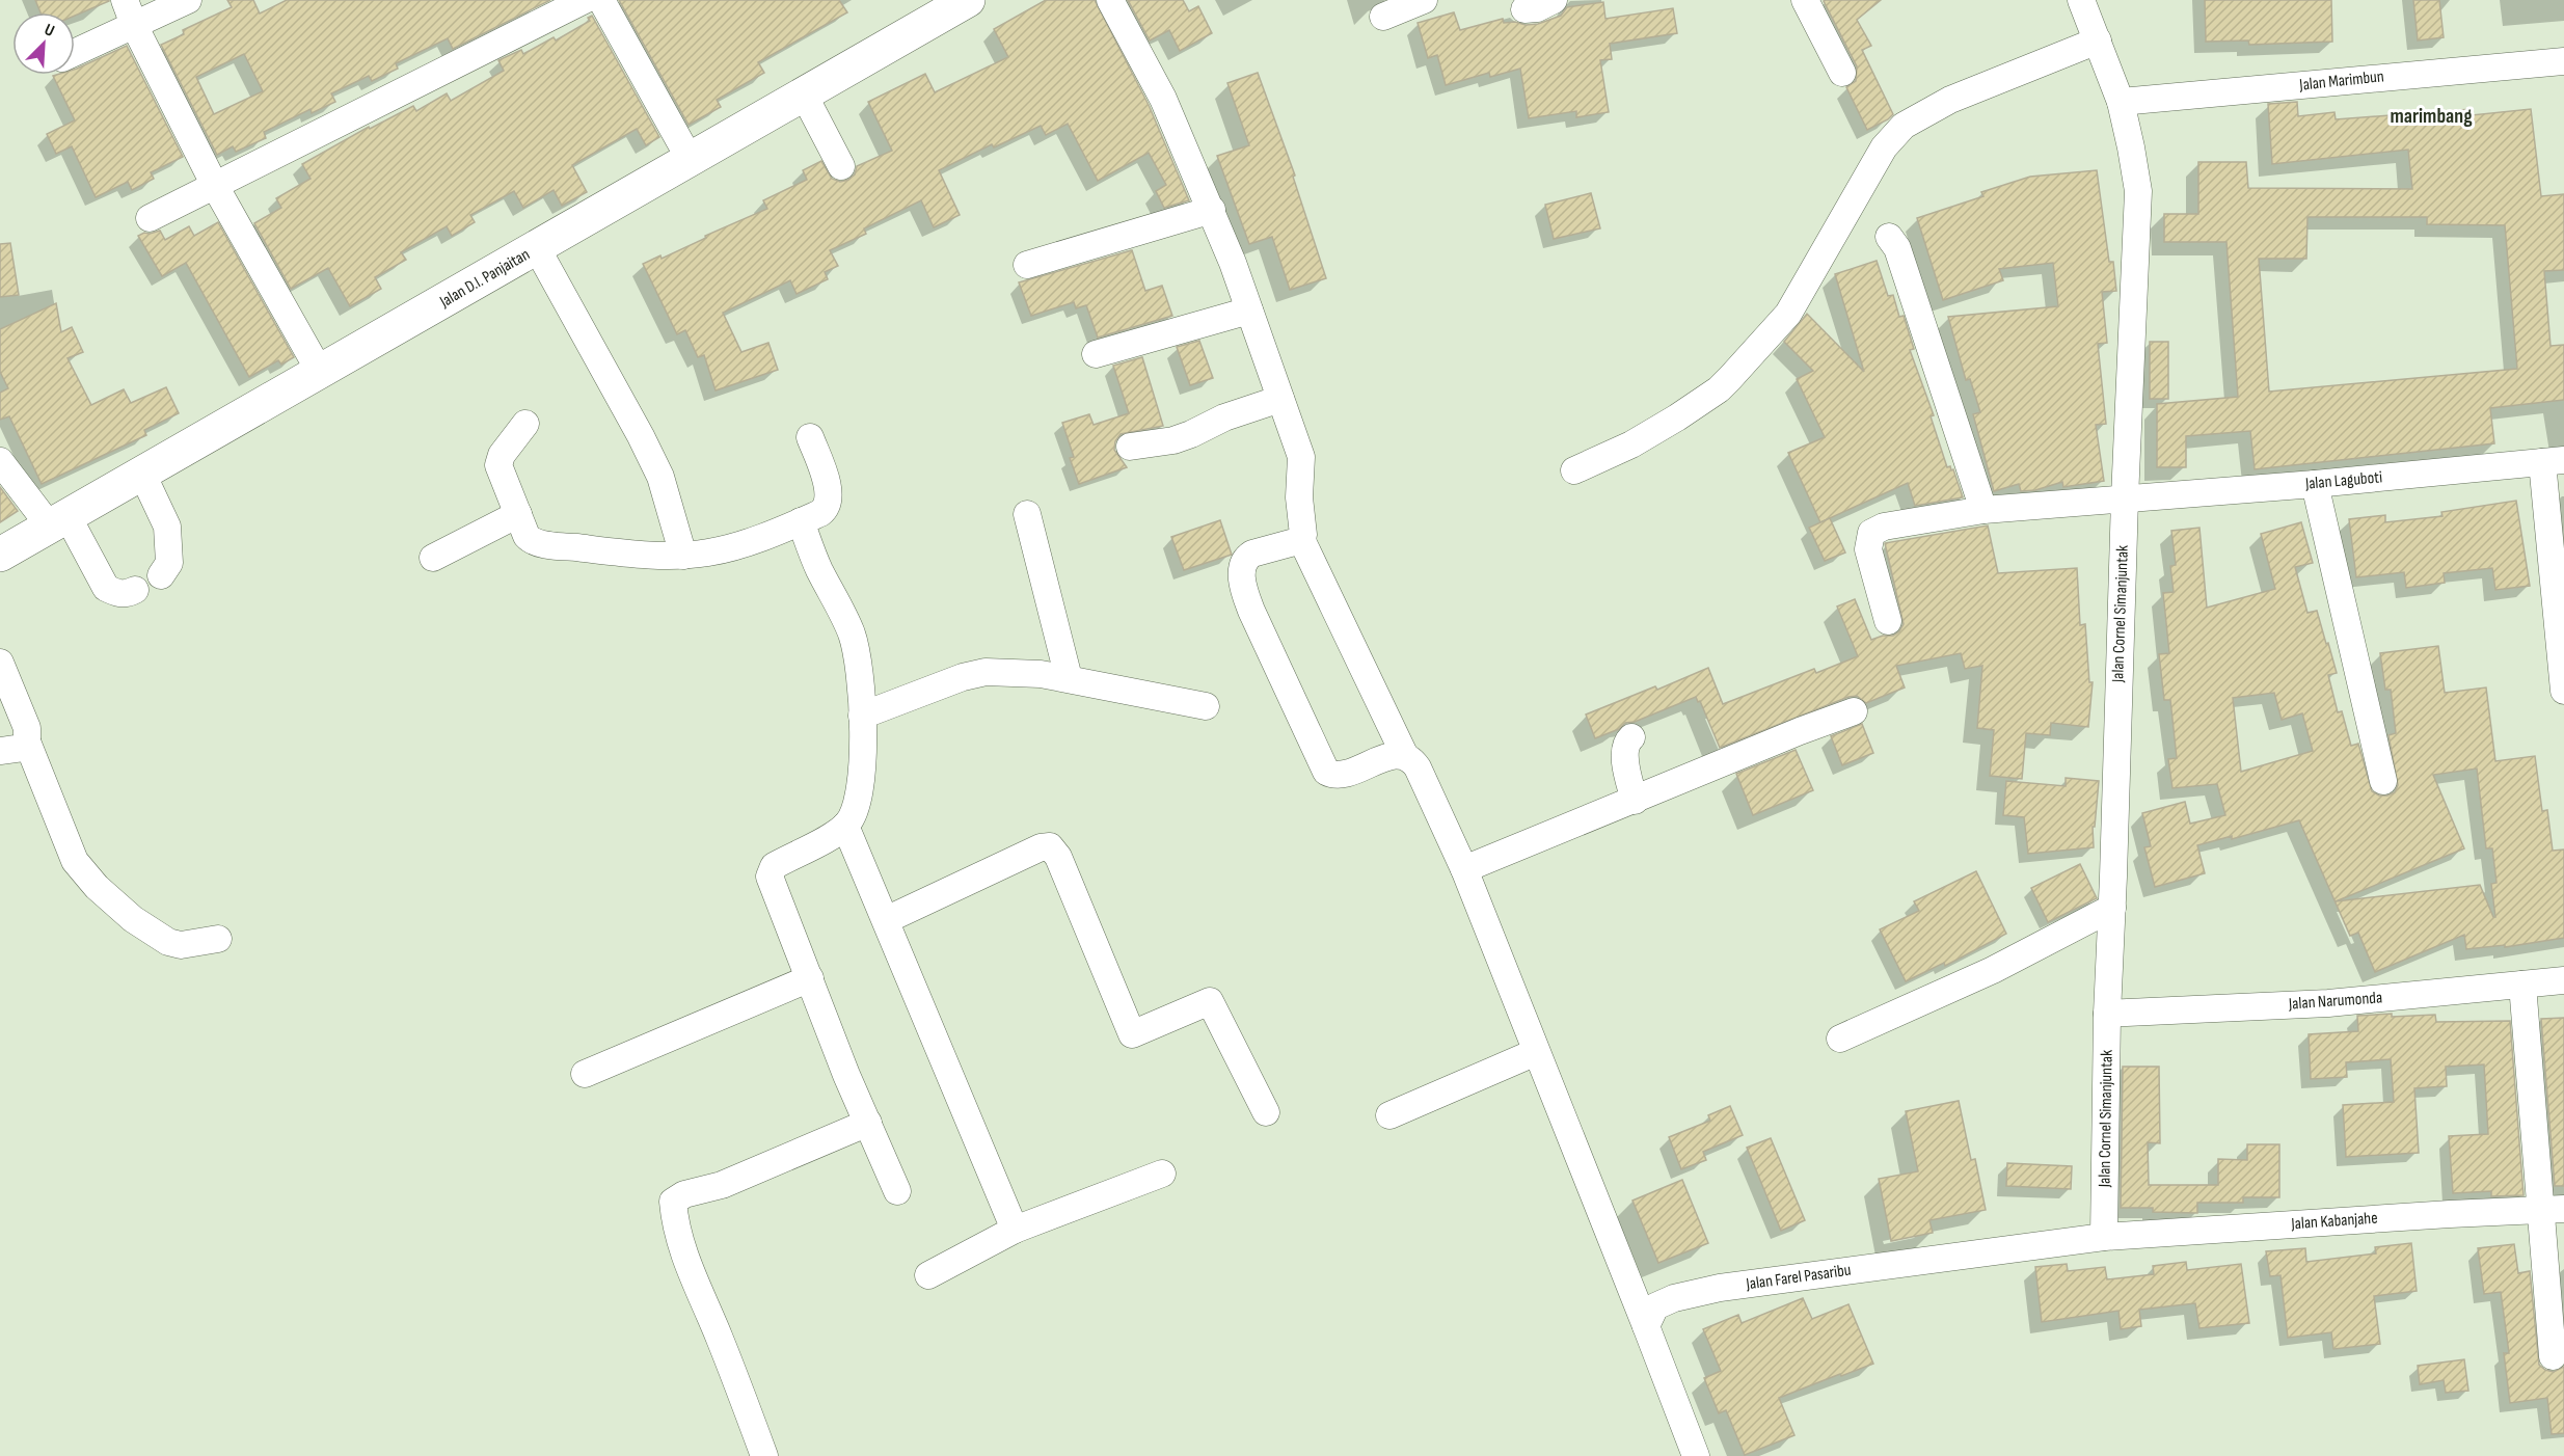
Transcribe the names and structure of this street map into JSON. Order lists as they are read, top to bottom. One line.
{"streets":{"main road":["Jalan D.I. Panjaitan"],"street":["Jalan Marimbun","Jalan Laguboti","Jalan Cornel Simanjuntak","Jalan Narumonda","Jalan Kabanjahe","Jalan Farel Pasaribu"]},"crossings":[["Jalan Marimbun","Jalan Cornel Simanjuntak"],["Jalan Laguboti","Jalan Cornel Simanjuntak"],["Jalan Cornel Simanjuntak","Jalan Narumonda"],["Jalan Cornel Simanjuntak","Jalan Kabanjahe"],["Jalan Cornel Simanjuntak","Jalan Farel Pasaribu"],["Jalan Kabanjahe","Jalan Farel Pasaribu"]],"districts":["marimbang"],"north":"top right"}
